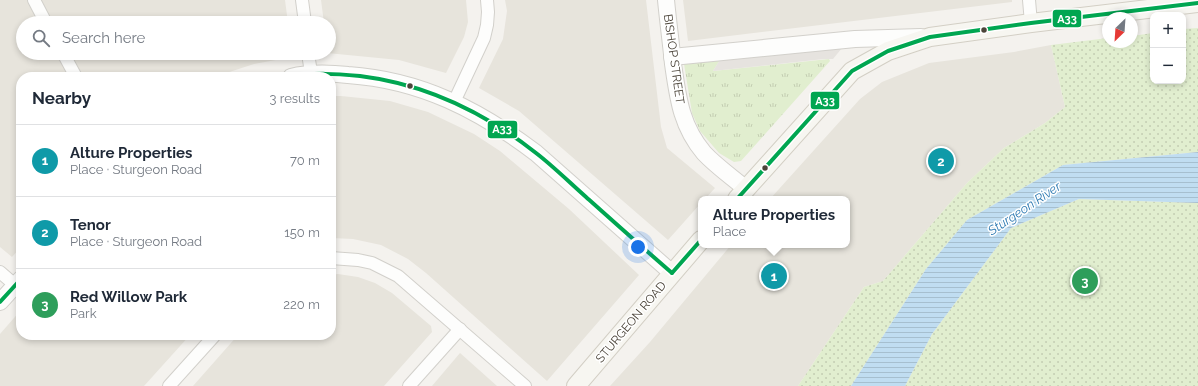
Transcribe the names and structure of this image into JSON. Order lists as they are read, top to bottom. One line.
{"streets":{"main road":["STURGEON ROAD"],"street":["BISHOP STREET"]},"water":["Sturgeon River"],"lines":["transit line A33"],"north":"bottom left","page":{"map_buttons":["+","−"],"search":"Search here","heading":["Nearby","3 results"],"list":[{"mark":"1","name":"Alture Properties","note":"Place · Sturgeon Road","value":"70 m"},{"mark":"2","name":"Tenor","note":"Place · Sturgeon Road","value":"150 m"},{"mark":"3","name":"Red Willow Park","note":"Park","value":"220 m"}],"pins":["2","1","3"],"popup":["Alture Properties","Place"]}}
